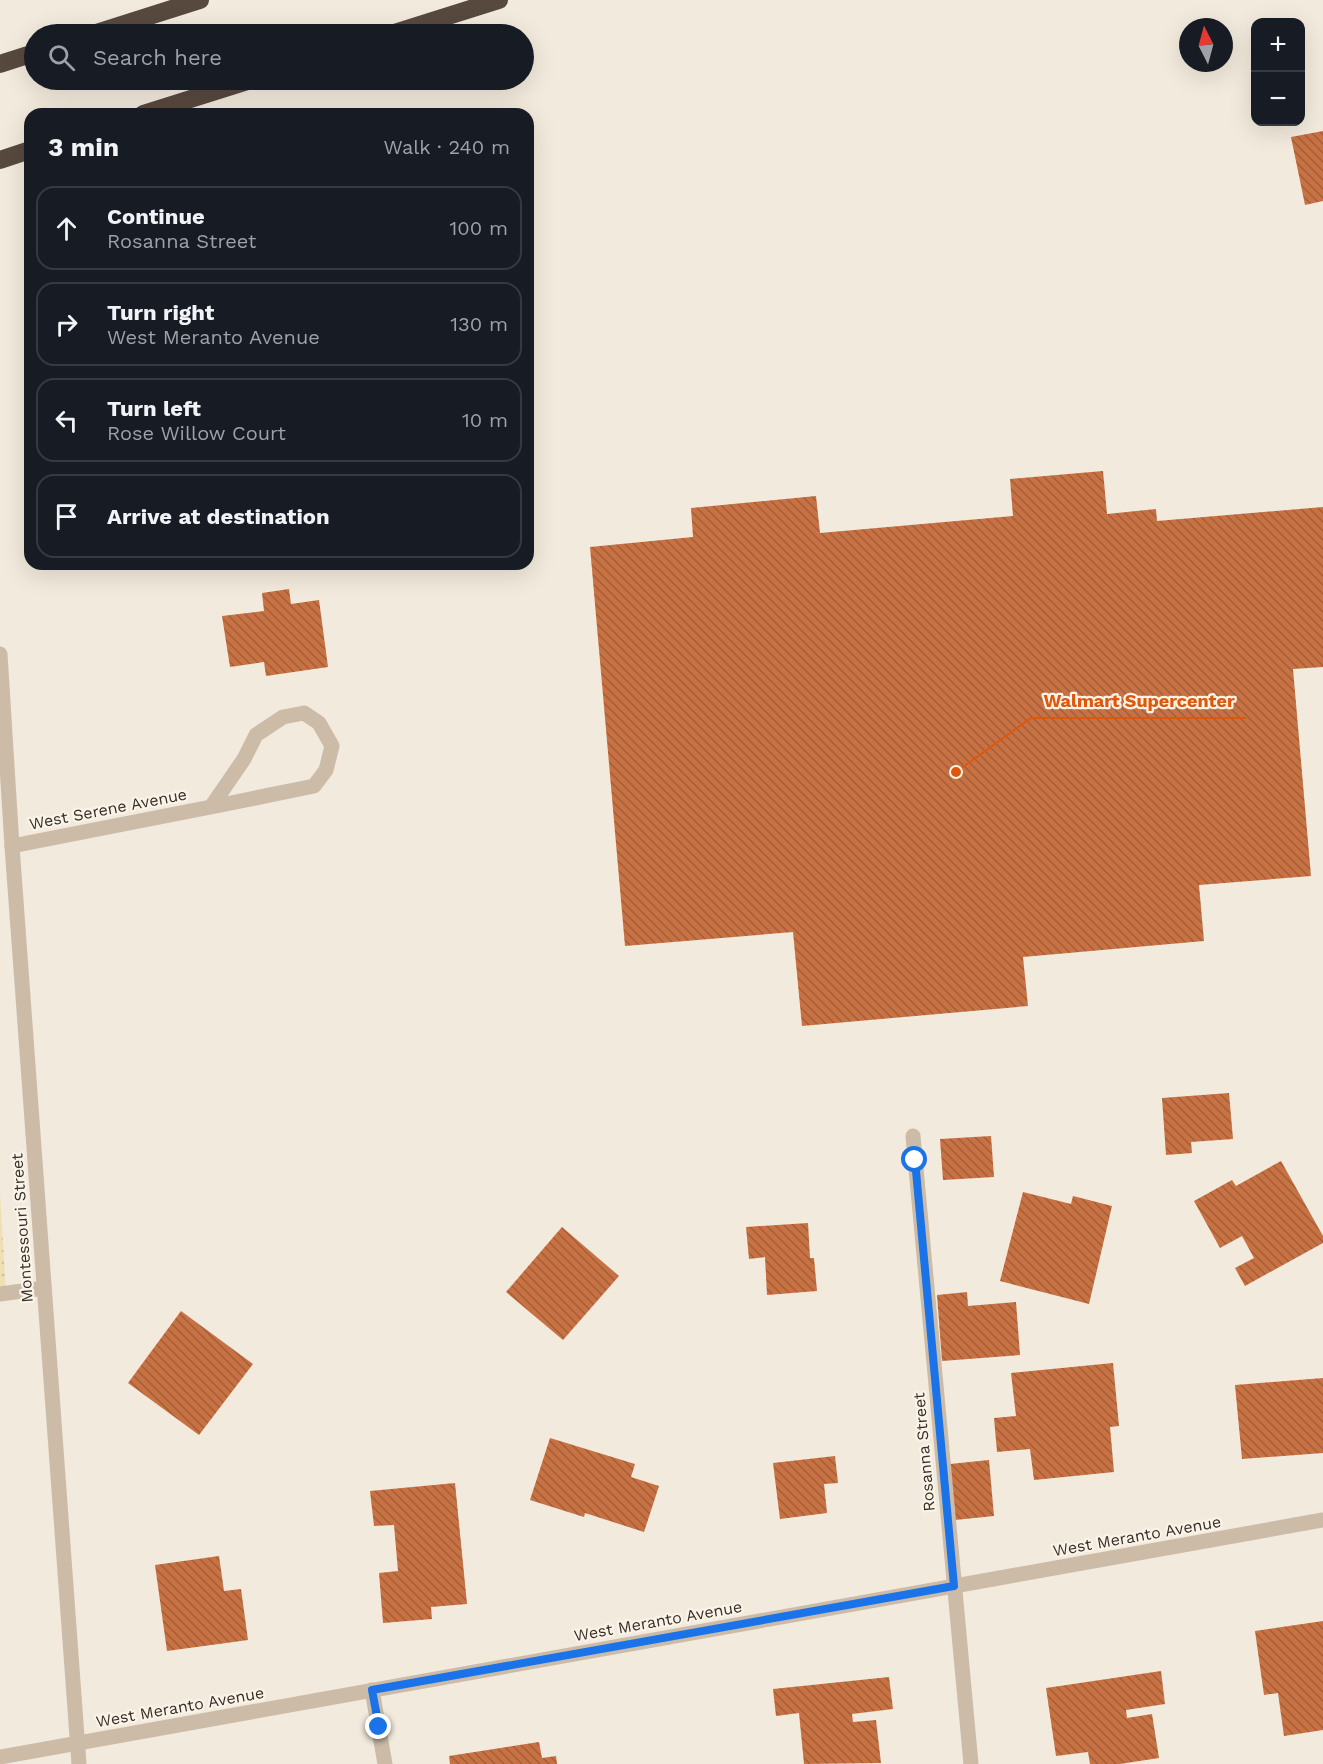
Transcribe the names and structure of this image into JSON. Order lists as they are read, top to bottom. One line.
{"streets":{"street":["West Serene Avenue","Montessouri Street","Rosanna Street","West Meranto Avenue"]},"crossings":[["West Serene Avenue","Montessouri Street"],["Montessouri Street","West Meranto Avenue"],["Rosanna Street","West Meranto Avenue"]],"places":["Walmart Supercenter"],"north":"top","page":{"map_buttons":["+","−"],"search":"Search here","heading":["3 min","Walk · 240 m"],"list":[["Continue","Rosanna Street","100 m"],["Turn right","West Meranto Avenue","130 m"],["Turn left","Rose Willow Court","10 m"],"Arrive at destination"]}}
